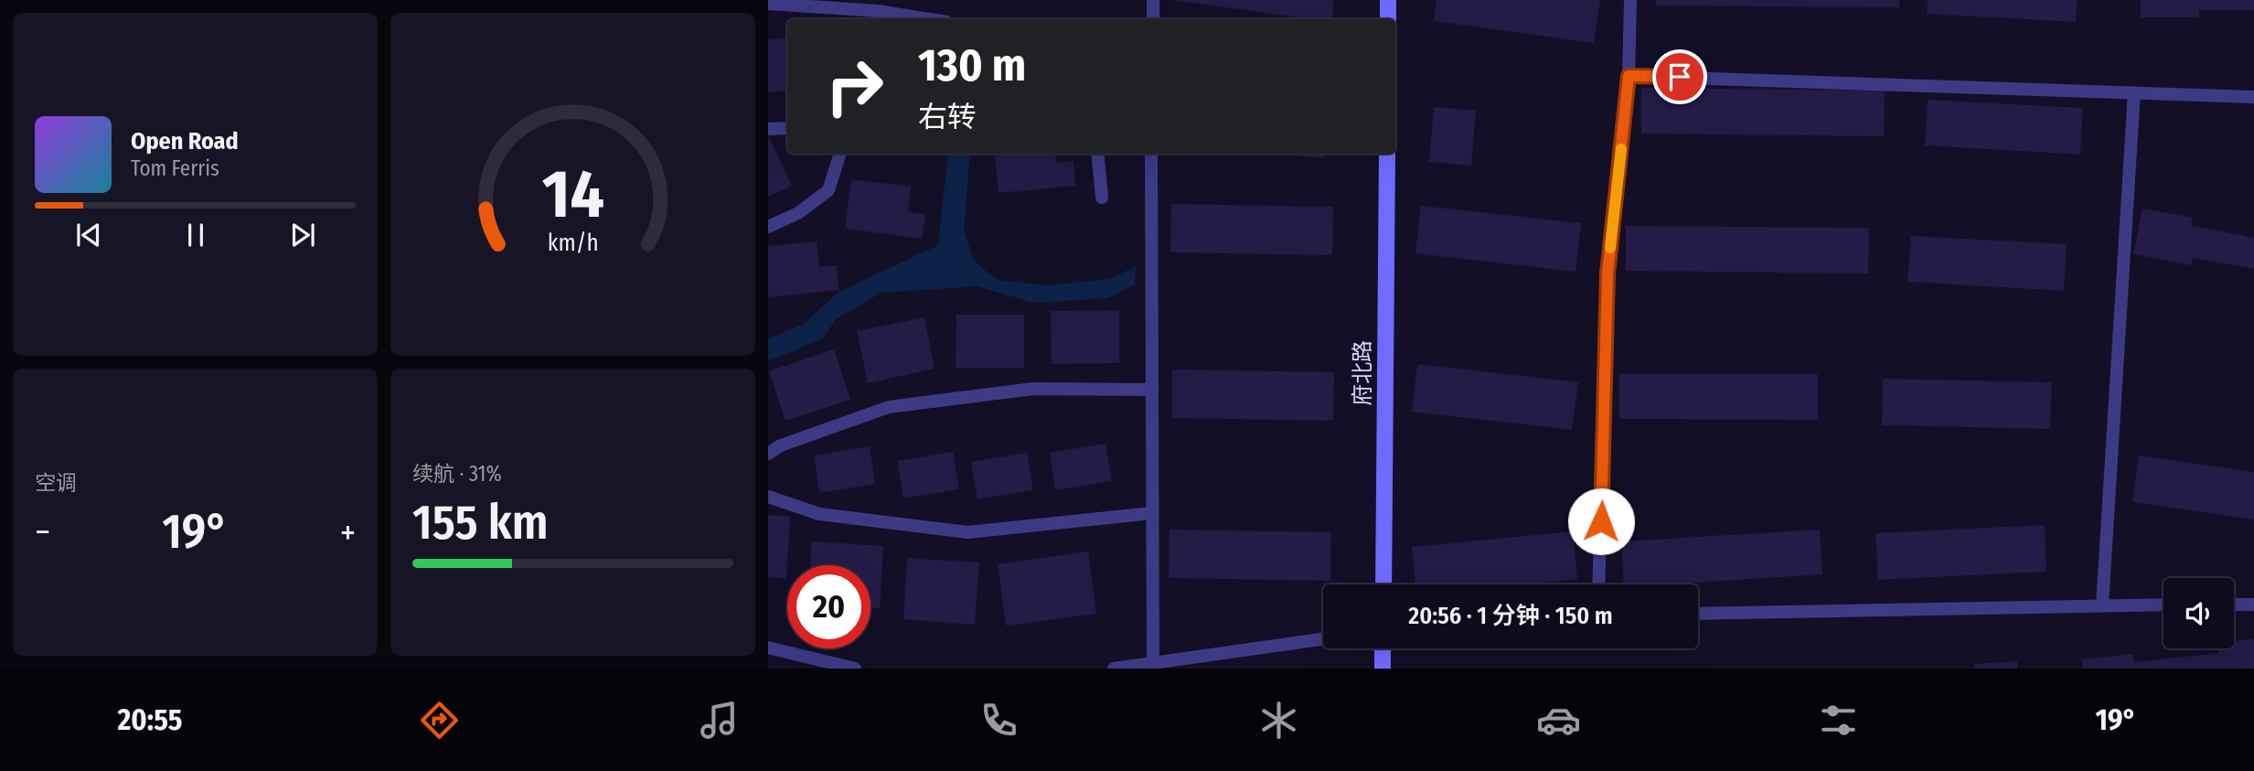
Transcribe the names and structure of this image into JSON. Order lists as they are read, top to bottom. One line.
{"streets":{"street":["府北路"]},"page":{"turn":["130 m","右转"],"song":["Open Road","Tom Ferris"],"tile":["空调",["续航 · 31%","155 km"]],"heat":["−","19°","+"],"limit":"20","trip":"20:56 · 1 分钟 · 150 m","tabs":["20:55","19°"],"gauge":["14","km/h"]}}
